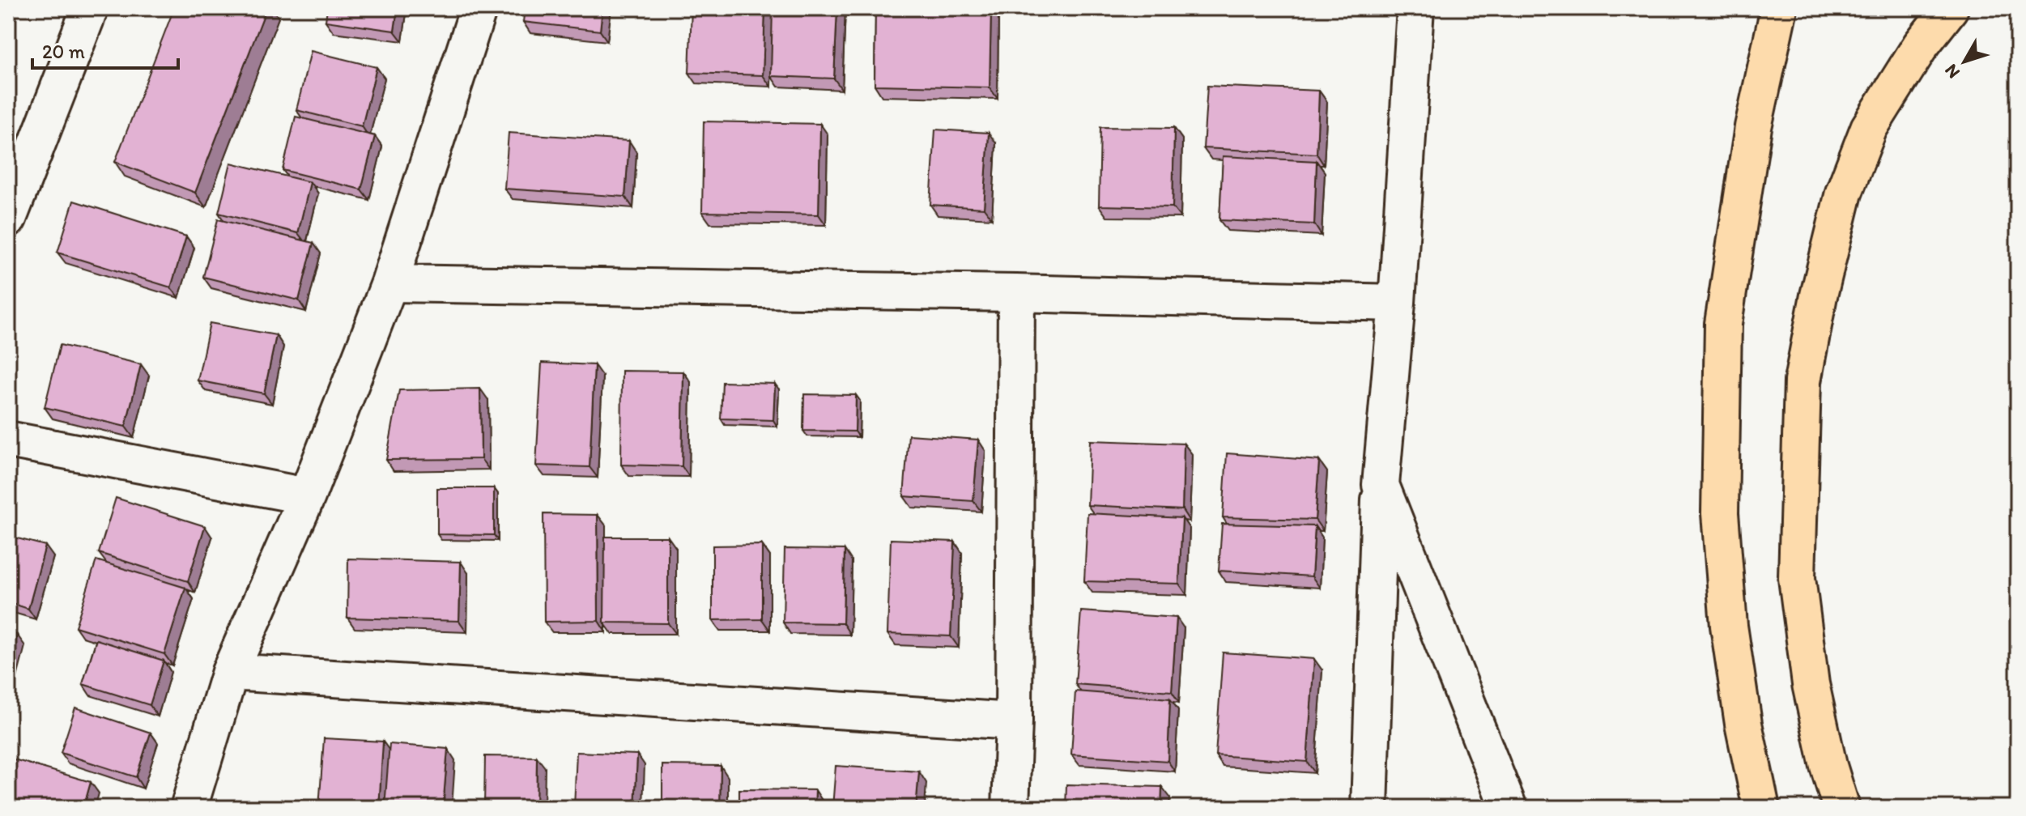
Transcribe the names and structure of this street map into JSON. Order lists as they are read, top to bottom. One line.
{"scale_bar":"20 m","north":"bottom left"}
